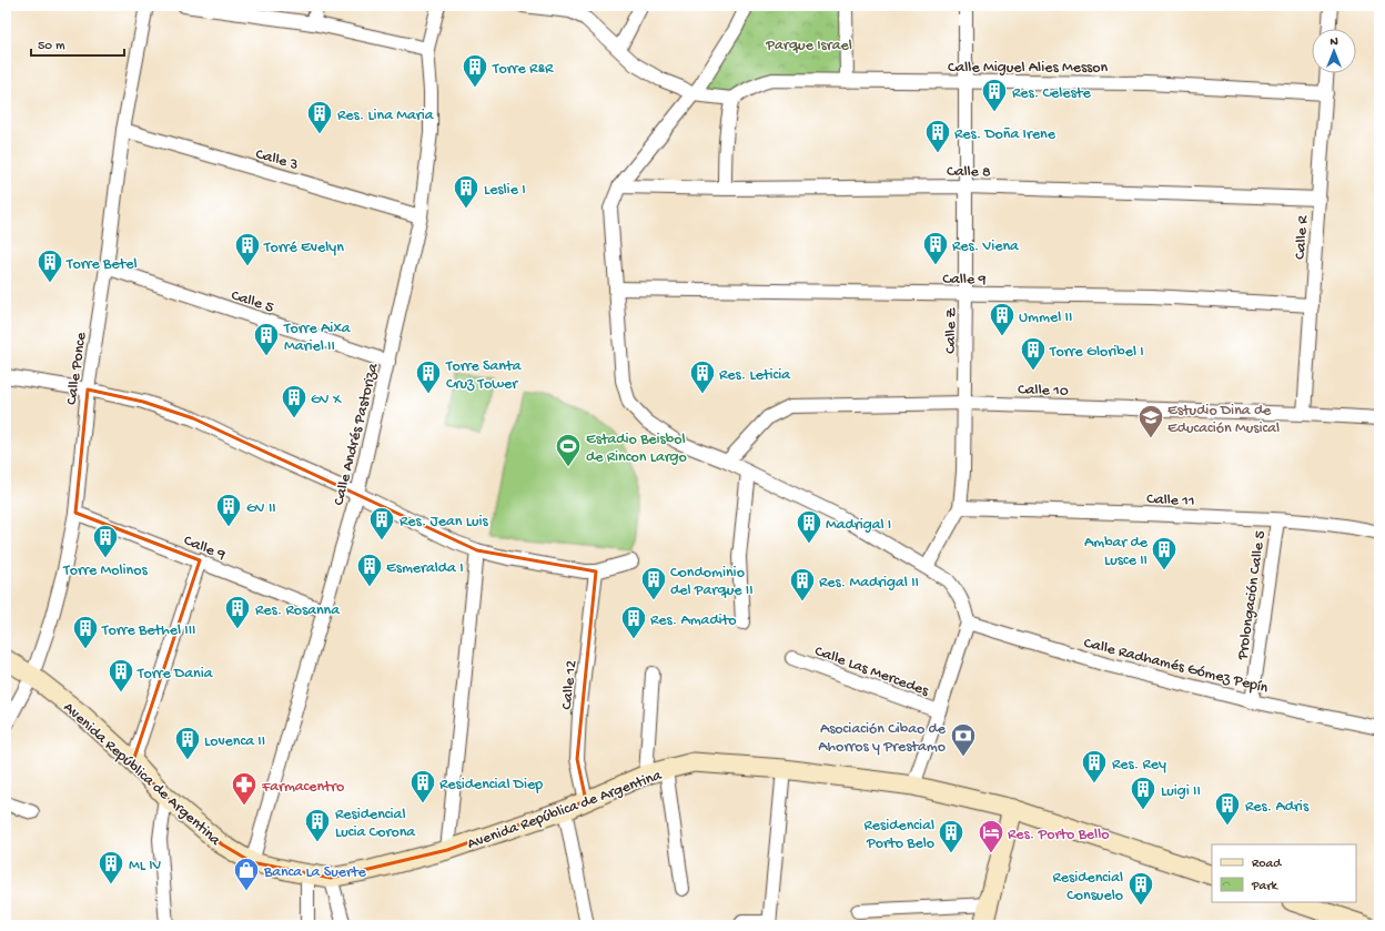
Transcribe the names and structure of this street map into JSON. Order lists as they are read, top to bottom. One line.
{"streets":{"main road":["Avenida República de Argentina"],"street":["Calle Miguel Alies Messon","Calle 3","Calle 8","Calle R","Calle 9","Calle 5","Calle Z","Calle Ponce","Calle 10","Calle Andrés Pastoriza","Calle 11","Prolongación Calle 5","Calle Radhamés Gómez Pepín","Calle Las Mercedes","Calle 12"]},"crossings":[["Calle Miguel Alies Messon","Calle R"],["Calle Miguel Alies Messon","Calle Z"],["Calle 3","Calle Ponce"],["Calle 3","Calle Andrés Pastoriza"],["Calle 8","Calle R"],["Calle 8","Calle Z"],["Calle R","Calle 9"],["Calle R","Calle 10"],["Calle 9","Calle Z"],["Calle 9","Calle Ponce"],["Calle 9","Calle Andrés Pastoriza"],["Calle 5","Calle Ponce"],["Calle 5","Calle Andrés Pastoriza"],["Calle Z","Calle 10"],["Calle Z","Calle 11"],["Calle Ponce","Avenida República de Argentina"],["Calle Andrés Pastoriza","Avenida República de Argentina"],["Calle 11","Prolongación Calle 5"],["Prolongación Calle 5","Calle Radhamés Gómez Pepín"],["Calle 12","Avenida República de Argentina"]],"parks":["Parque Israel"],"places":{"building":["Torre R&R","Res. Celeste","Res. Lina Maria","Res. Doña Irene","Leslie I","Res. Viena","Torré Evelyn","Torre Betel","Ummel II","Torre Aixa Mariel II","Torre Gloribel I","Torre Santa Cruz Tower","Res. Leticia","GV X","GV II","Res. Jean Luis","Madrigal I","Torre Molinos","Ambar de Lusce II","Esmeralda I","Condominio del Parque II","Res. Madrigal II","Res. Rosanna","Res. Amadito","Torre Bethel III","Torre Dania","Lovenca II","Res. Rey","Residencial Diep","Luigi II","Res. Adris","Residencial Lucia Corona","Residencial Porto Belo","ML IV","Residencial Consuelo"],"school or university":["Estudio Dina de Educación Musical"],"sports":["Estadio Beisbol de Rincon Largo"],"bank":["Asociación Cibao de Ahorros y Prestamo"],"pharmacy":["Farmacentro"],"hotel":["Res. Porto Bello"],"shop":["Banca La Suerte"]},"legend":["Road","Park"],"scale_bar":"50 m","north":"top"}
